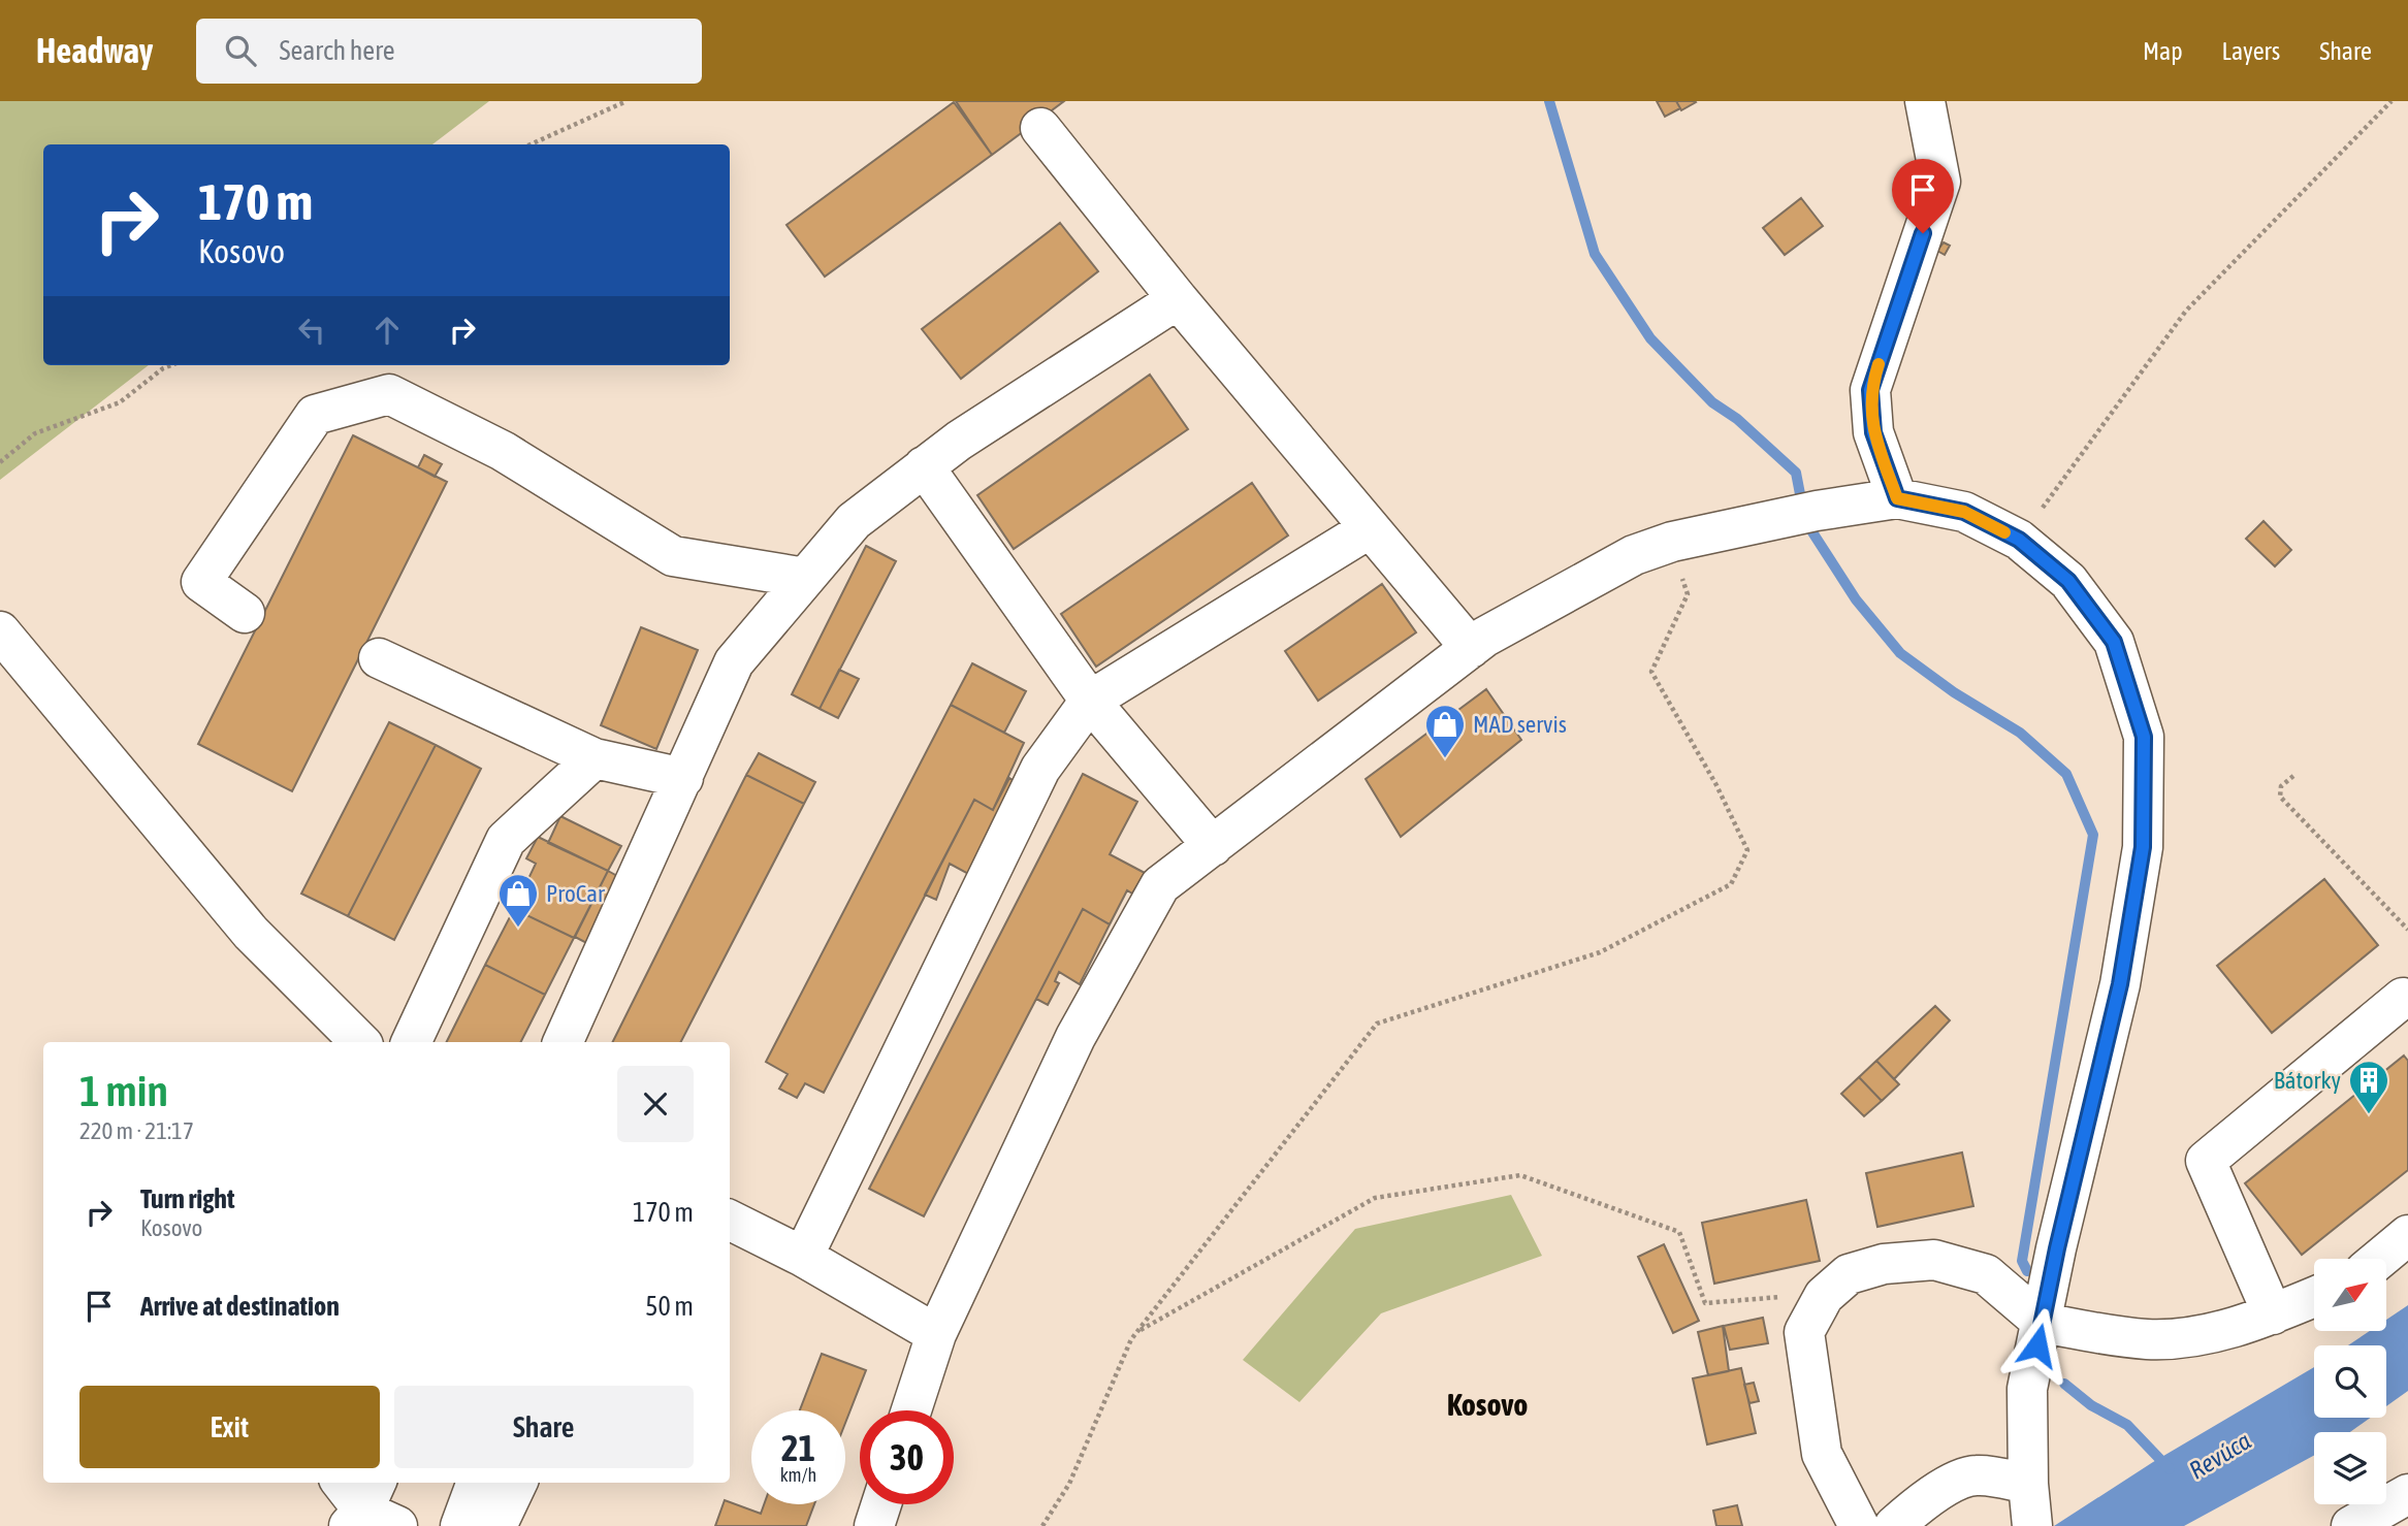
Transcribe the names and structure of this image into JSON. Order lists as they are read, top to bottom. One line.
{"districts":["Kosovo"],"water":["Revúca"],"places":{"shop":["MAD servis","ProCar"],"building":["Bátorky"]},"north":"top right","page":{"header":"Headway","search":"Search here","nav":["Map","Layers","Share"],"turn":["170 m","Kosovo"],"heading":["1 min","220 m · 21:17"],"list":[{"name":"Turn right","note":"Kosovo","value":"170 m"},{"name":"Arrive at destination","value":"50 m"}],"buttons":["Exit","Share"],"speed":"21 km/h","limit":"30"}}
